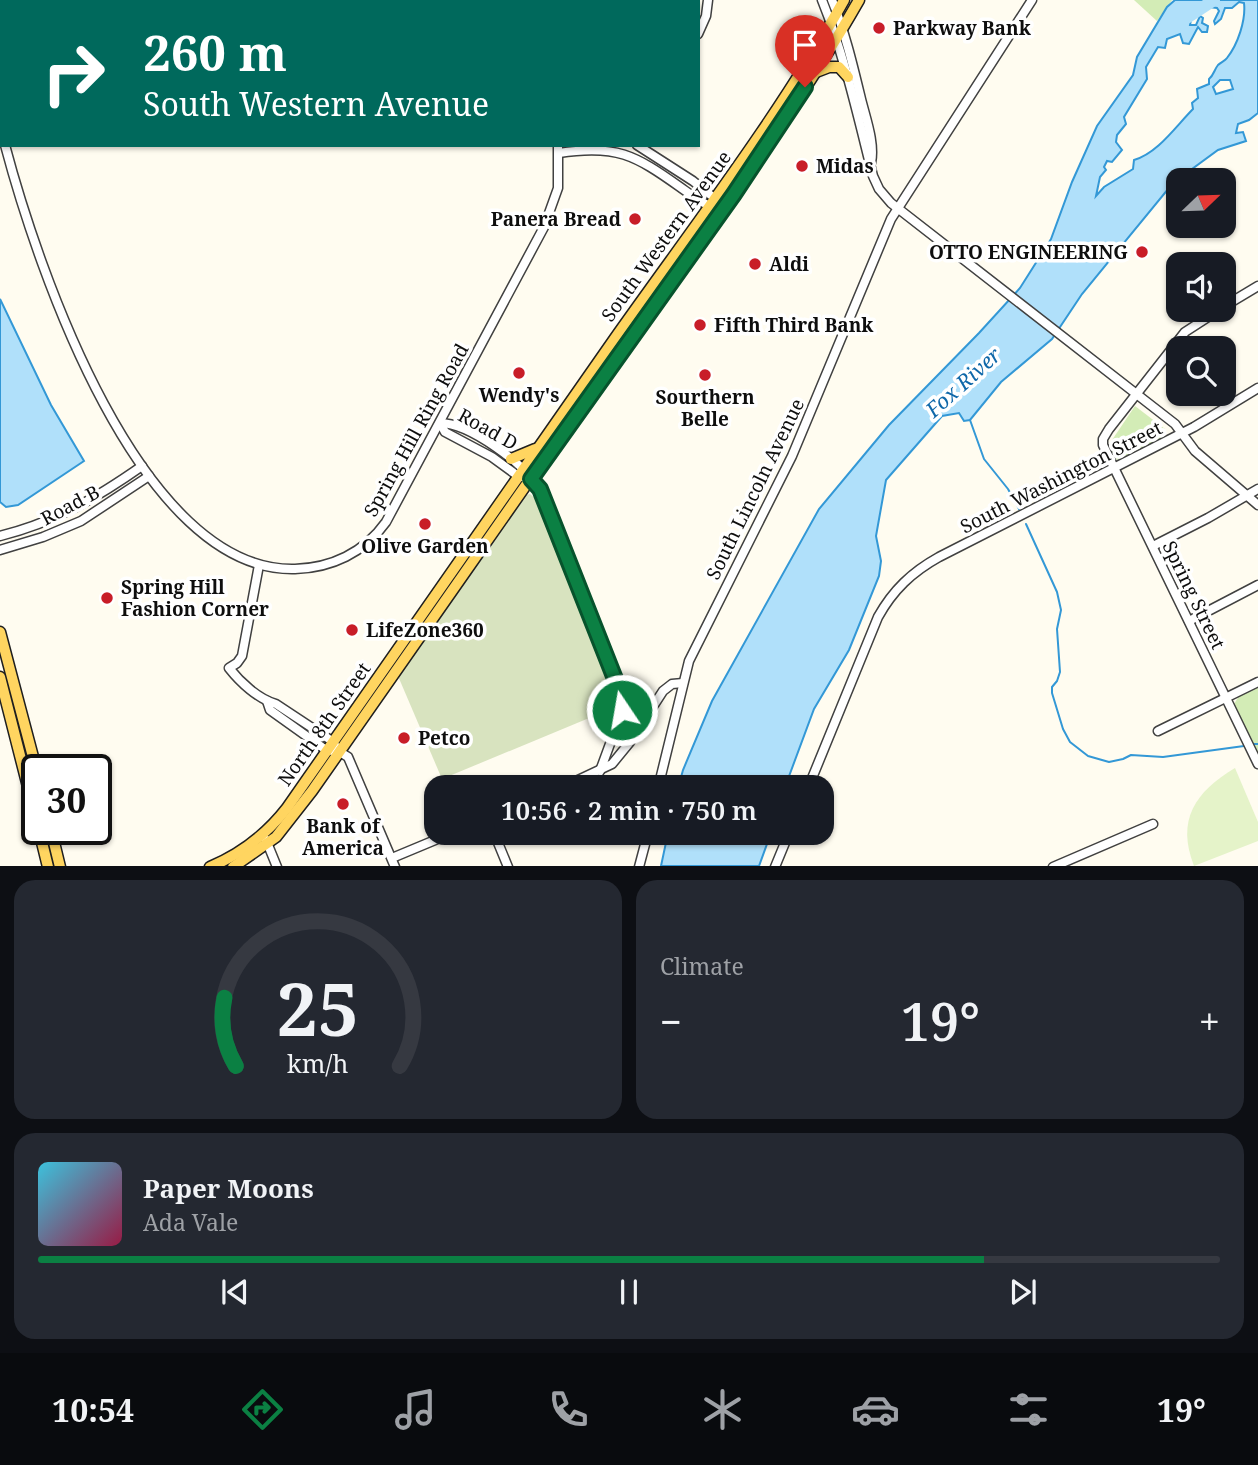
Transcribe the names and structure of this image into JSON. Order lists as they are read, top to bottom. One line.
{"streets":{"main road":["South Western Avenue","North 8th Street"],"street":["Road D","Spring Hill Ring Road","South Washington Street","South Lincoln Avenue","Road B","Spring Street"]},"crossings":[["South Western Avenue","Road D"],["South Western Avenue","North 8th Street"],["Road D","Spring Hill Ring Road"],["Road D","North 8th Street"],["Spring Hill Ring Road","Road B"],["South Washington Street","Spring Street"]],"water":["Fox River"],"places":["Parkway Bank","Midas","Panera Bread","OTTO ENGINEERING","Aldi","Fifth Third Bank","Wendy's","Sourthern Belle","Olive Garden","Spring Hill Fashion Corner","LifeZone360","Petco","Bank of America"],"north":"top right","page":{"turn":["260 m","South Western Avenue"],"limit":"30","trip":"10:56 · 2 min · 750 m","tile":"Climate","heat":["−","19°","+"],"song":["Paper Moons","Ada Vale"],"tabs":["10:54","19°"],"gauge":["25","km/h"]}}
